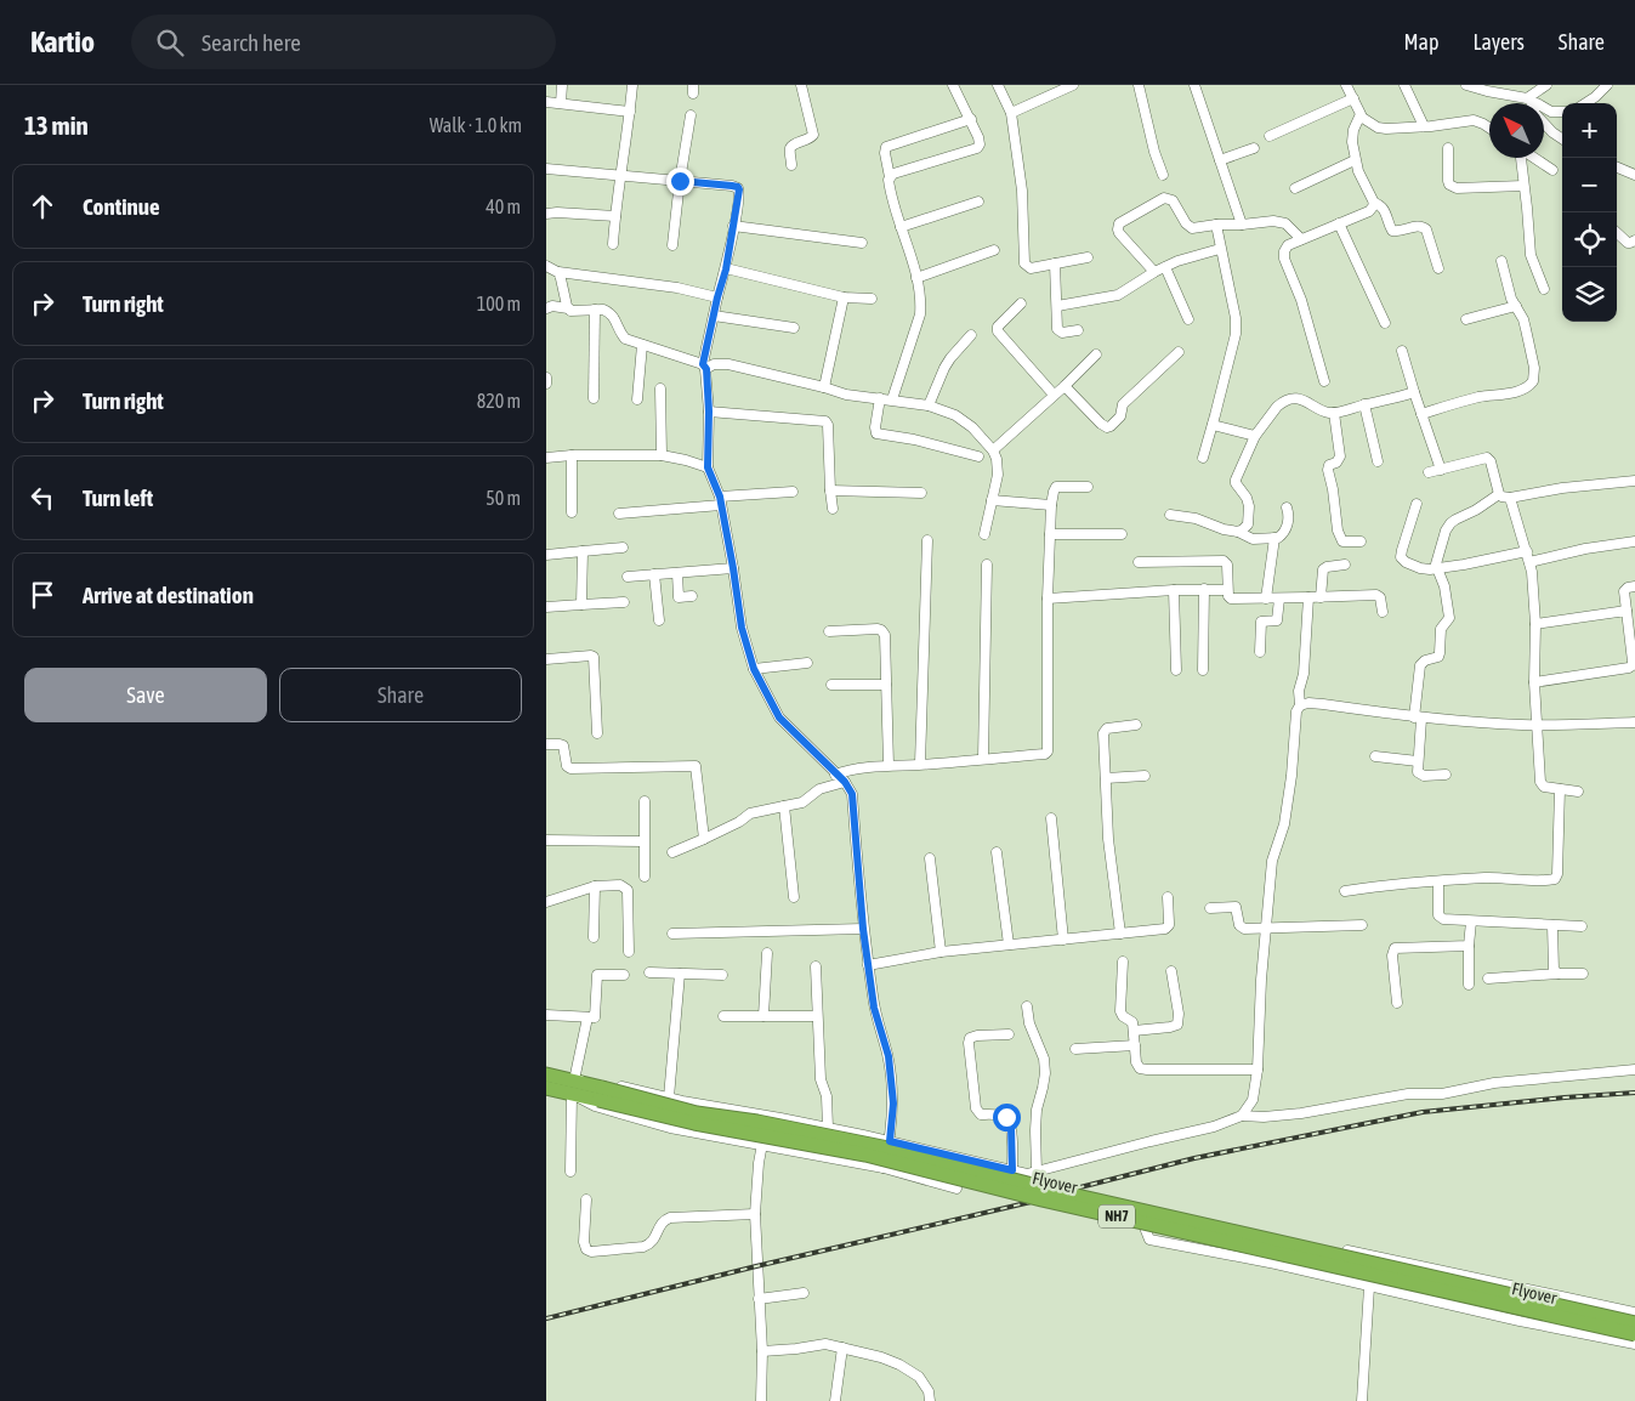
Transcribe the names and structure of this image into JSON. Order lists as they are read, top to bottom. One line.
{"streets":{"highway":["Flyover","NH7"]},"crossings":[["Flyover","NH7"]],"north":"top left","page":{"header":"Kartio","search":"Search here","nav":["Map","Layers","Share"],"heading":["13 min","Walk · 1.0 km"],"map_buttons":["+","−"],"list":[["Continue","40 m"],["Turn right","100 m"],["Turn right","820 m"],["Turn left","50 m"],"Arrive at destination"],"buttons":["Save","Share"]}}
